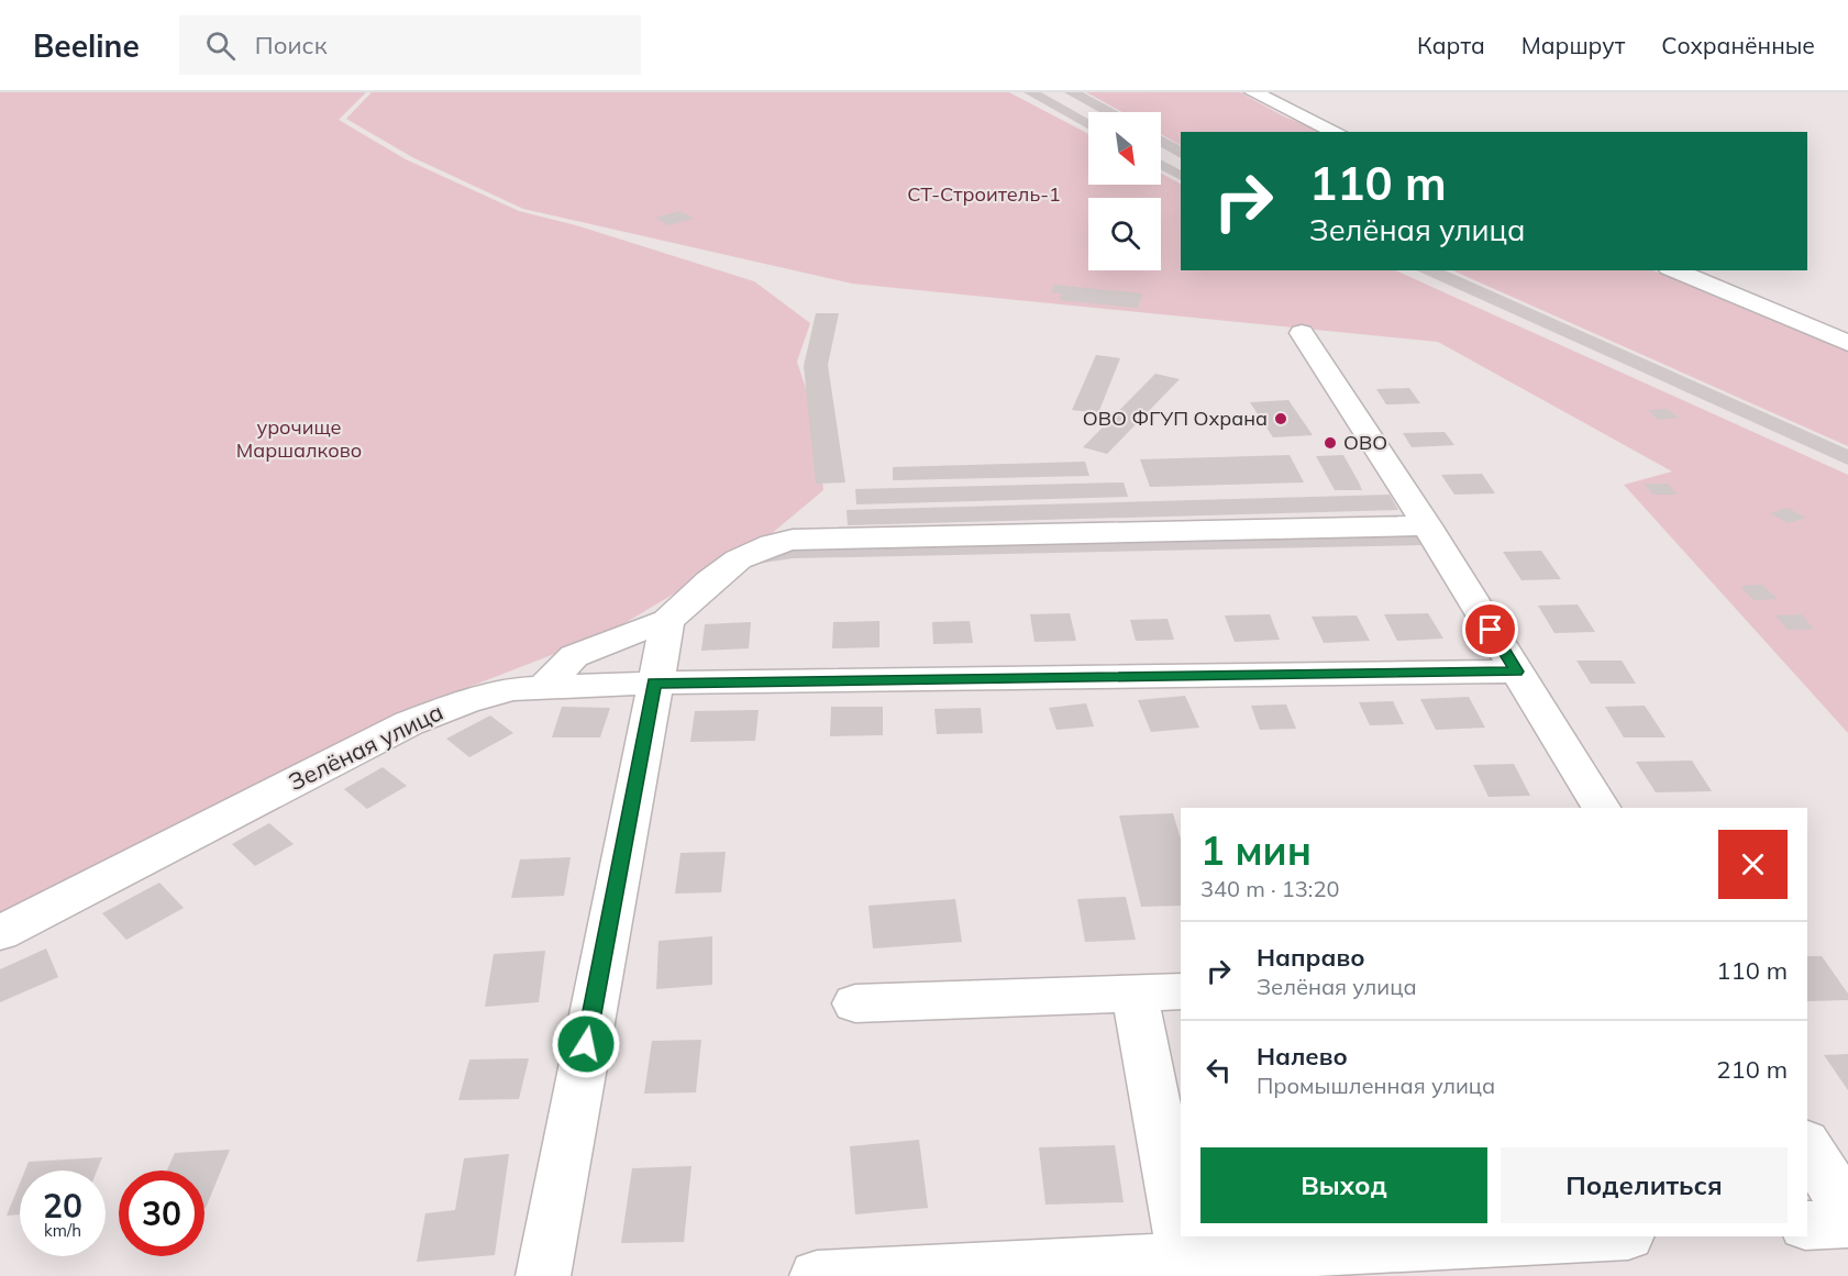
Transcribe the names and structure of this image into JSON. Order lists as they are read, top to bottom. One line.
{"streets":{"street":["Зелёная улица"]},"parks":["СТ-Строитель-1","урочище Маршалково"],"places":["ОВО ФГУП Охрана","ОВО"],"north":"bottom right","page":{"header":"Beeline","search":"Поиск","nav":["Карта","Маршрут","Сохранённые"],"turn":["110 m","Зелёная улица"],"heading":["1 мин","340 m · 13:20"],"list":[{"name":"Направо","note":"Зелёная улица","value":"110 m"},{"name":"Налево","note":"Промышленная улица","value":"210 m"}],"buttons":["Выход","Поделиться"],"speed":"20 km/h","limit":"30"}}
